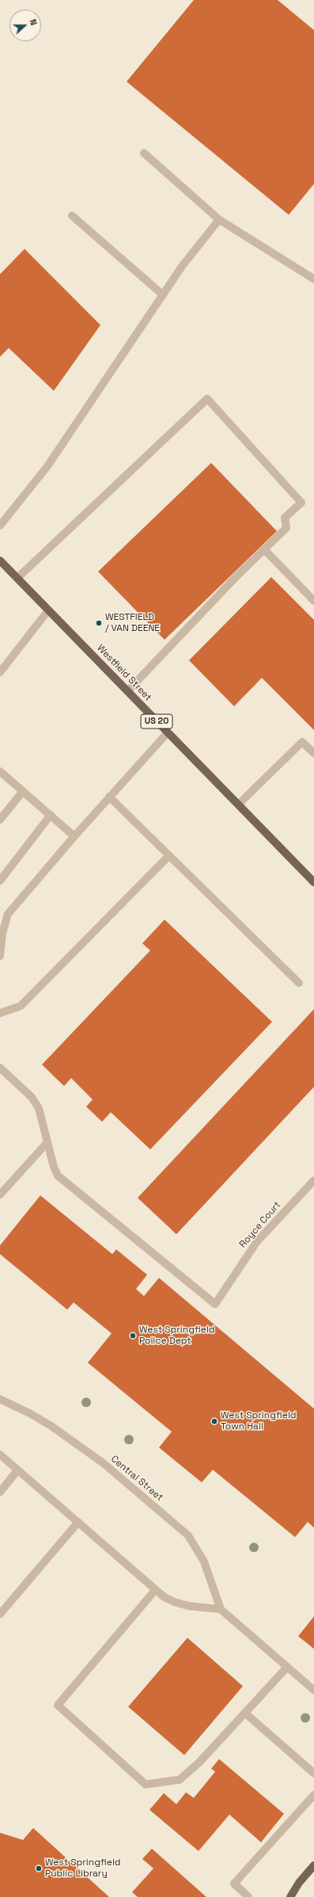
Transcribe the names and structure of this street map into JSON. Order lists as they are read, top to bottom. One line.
{"streets":{"main road":["Westfield Street","US 20"],"street":["Royce Court","Central Street"]},"places":["WESTFIELD / VAN DEENE","West Springfield Police Dept","West Springfield Town Hall","West Springfield Public Library"],"north":"right"}
